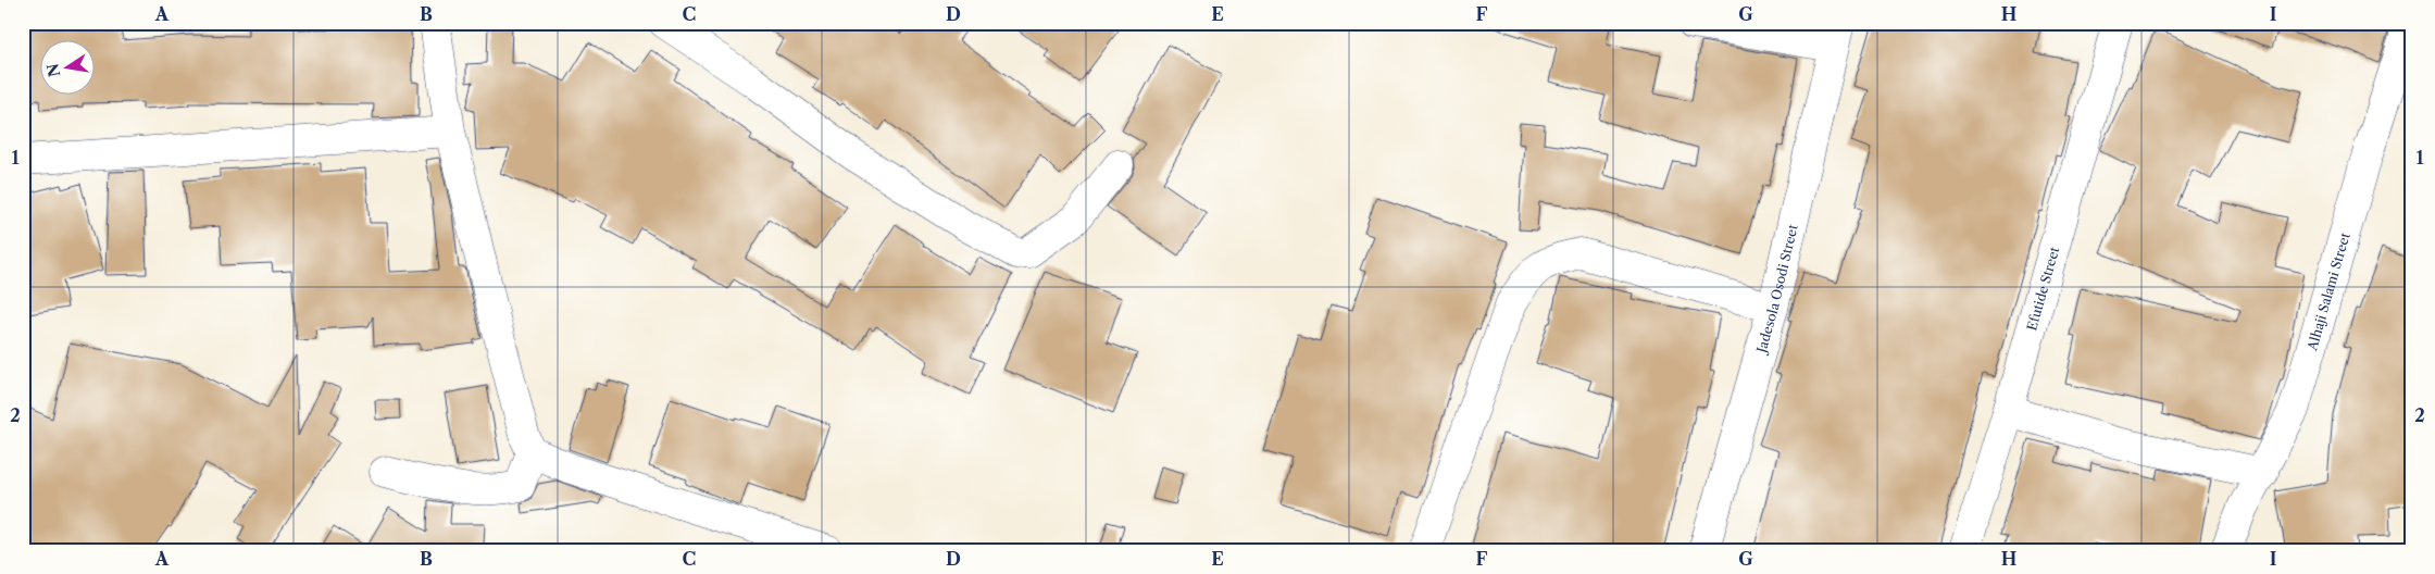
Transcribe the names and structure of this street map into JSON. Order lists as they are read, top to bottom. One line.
{"streets":{"street":["Efutide Street","Jadesola Osodi Street","Alhaji Salami Street"]},"north":"left","grid":{"columns":["A","B","C","D","E","F","G","H","I"],"rows":["1","2"]}}
